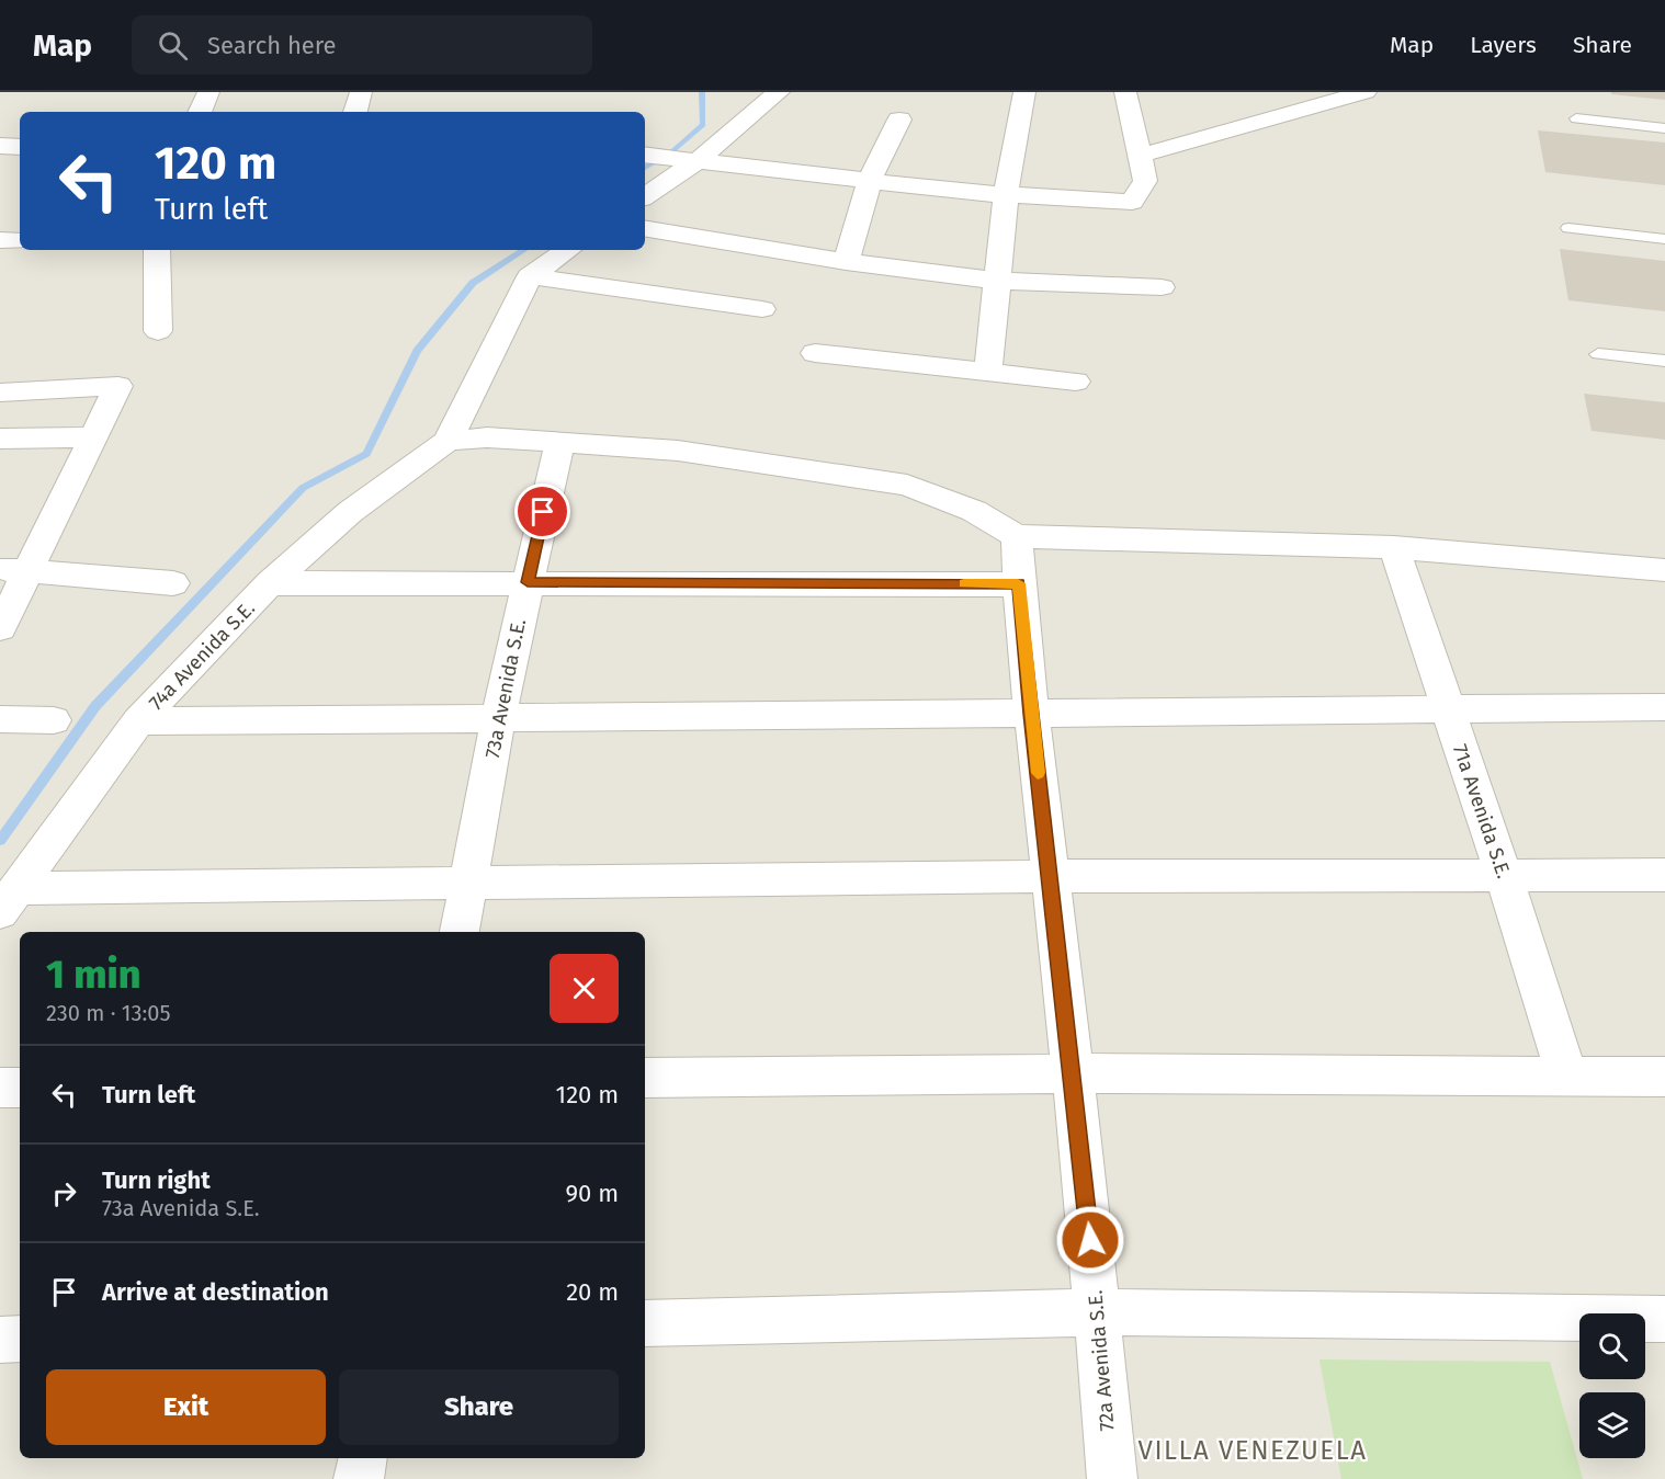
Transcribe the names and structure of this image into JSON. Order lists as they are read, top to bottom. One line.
{"streets":{"street":["74a Avenida S.E.","73a Avenida S.E.","71a Avenida S.E.","72a Avenida S.E."]},"districts":["VILLA VENEZUELA"],"page":{"header":"Map","search":"Search here","nav":["Map","Layers","Share"],"turn":["120 m","Turn left"],"heading":["1 min","230 m · 13:05"],"list":[{"name":"Turn left","value":"120 m"},{"name":"Turn right","note":"73a Avenida S.E.","value":"90 m"},{"name":"Arrive at destination","value":"20 m"}],"buttons":["Exit","Share"]}}
